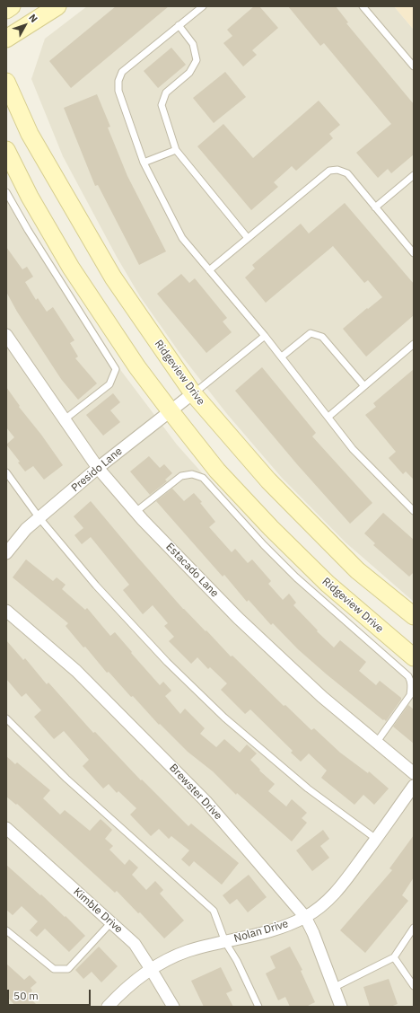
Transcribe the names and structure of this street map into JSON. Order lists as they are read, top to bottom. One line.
{"streets":{"main road":["Ridgeview Drive"],"street":["Presido Lane","Estacado Lane","Brewster Drive","Kimble Drive","Nolan Drive"]},"crossings":[["Ridgeview Drive","Presido Lane"],["Presido Lane","Estacado Lane"],["Brewster Drive","Nolan Drive"],["Kimble Drive","Nolan Drive"]],"scale_bar":"50 m","north":"top right"}
